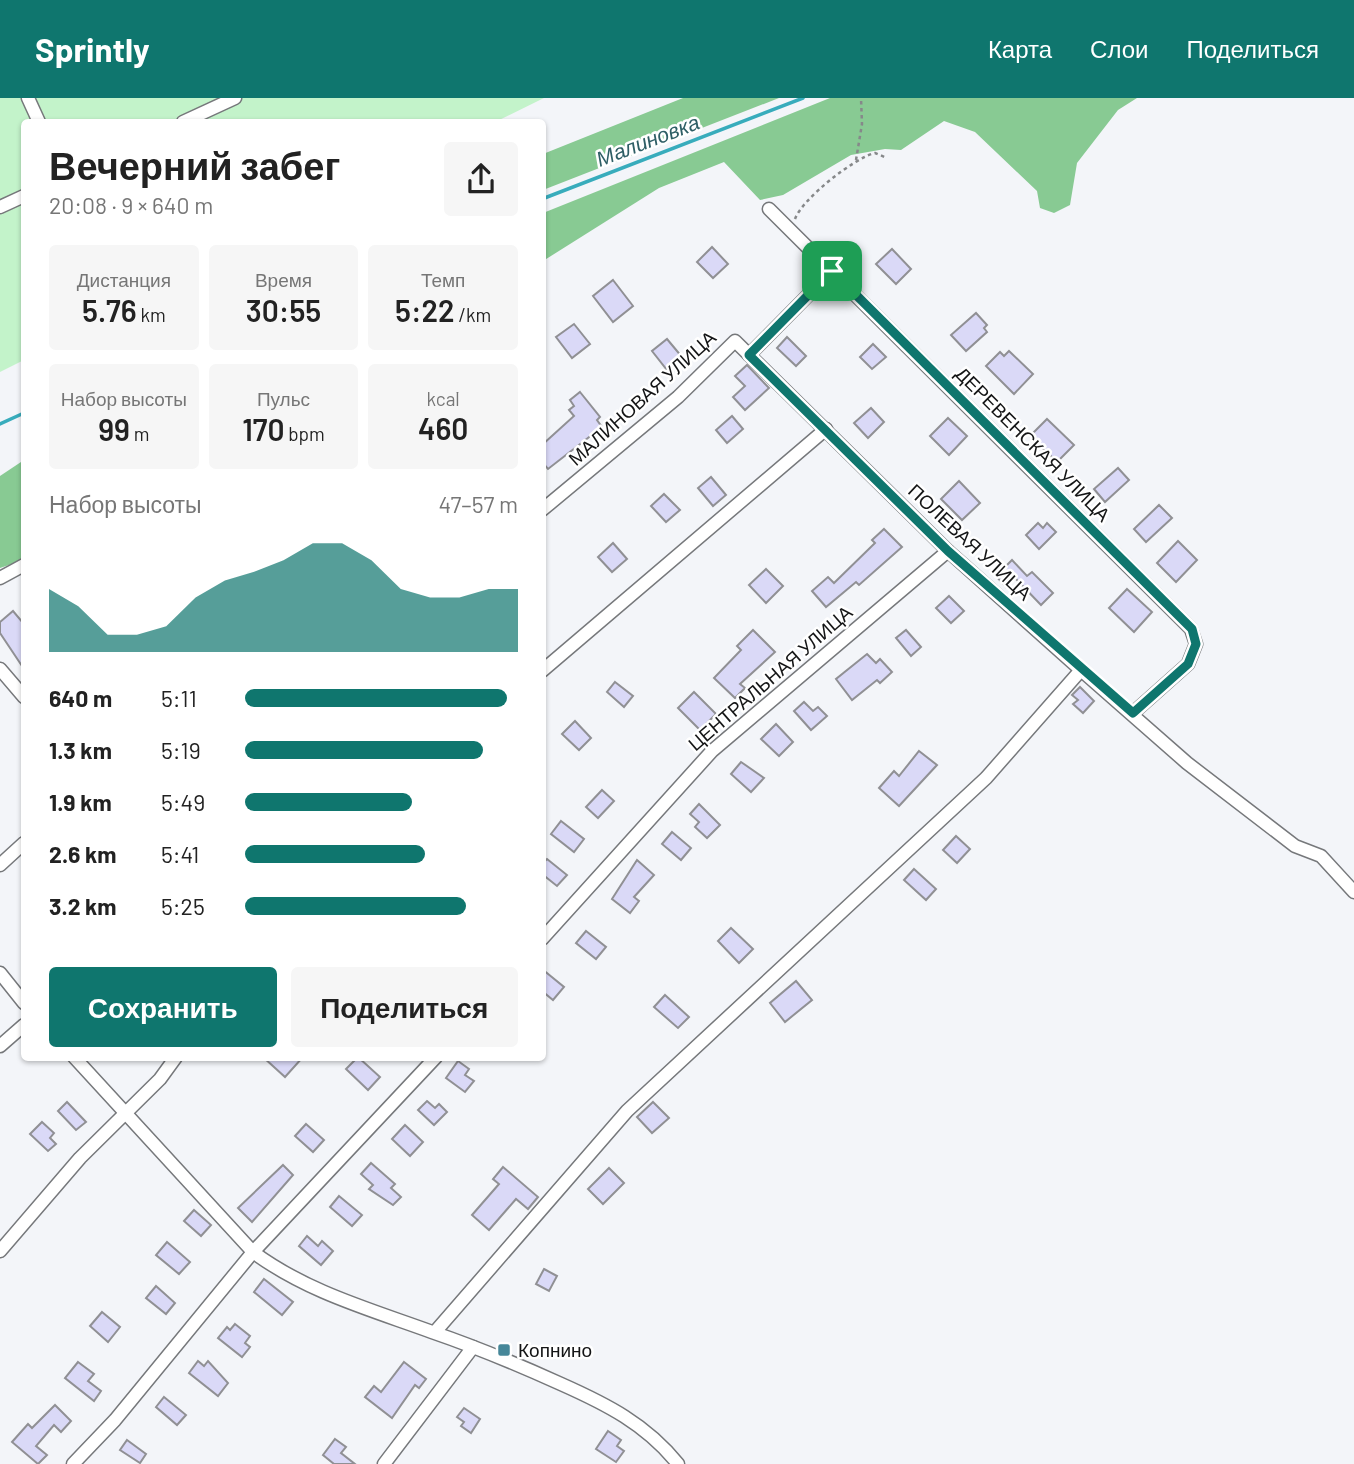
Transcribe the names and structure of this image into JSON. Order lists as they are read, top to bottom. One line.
{"streets":{"street":["МАЛИНОВАЯ УЛИЦА","ДЕРЕВЕНСКАЯ УЛИЦА","ПОЛЕВАЯ УЛИЦА","ЦЕНТРАЛЬНАЯ УЛИЦА"]},"crossings":[["МАЛИНОВАЯ УЛИЦА","ПОЛЕВАЯ УЛИЦА"],["ДЕРЕВЕНСКАЯ УЛИЦА","ПОЛЕВАЯ УЛИЦА"],["ПОЛЕВАЯ УЛИЦА","ЦЕНТРАЛЬНАЯ УЛИЦА"]],"water":["Малиновка"],"places":{"transit":["Копнино"]},"page":{"header":"Sprintly","nav":["Карта","Слои","Поделиться"],"heading":["Вечерний забег","20:08 · 9 × 640 m"],"stats":[["Дистанция","5.76 km"],["Время","30:55"],["Темп","5:22 /km"],["Набор высоты","99 m"],["Пульс","170 bpm"],["kcal","460"]],"chart":["Набор высоты","47–57 m"],"list":[{"name":"640 m","note":"5:11"},{"name":"1.3 km","note":"5:19"},{"name":"1.9 km","note":"5:49"},{"name":"2.6 km","note":"5:41"},{"name":"3.2 km","note":"5:25"}],"buttons":["Сохранить","Поделиться"]}}
